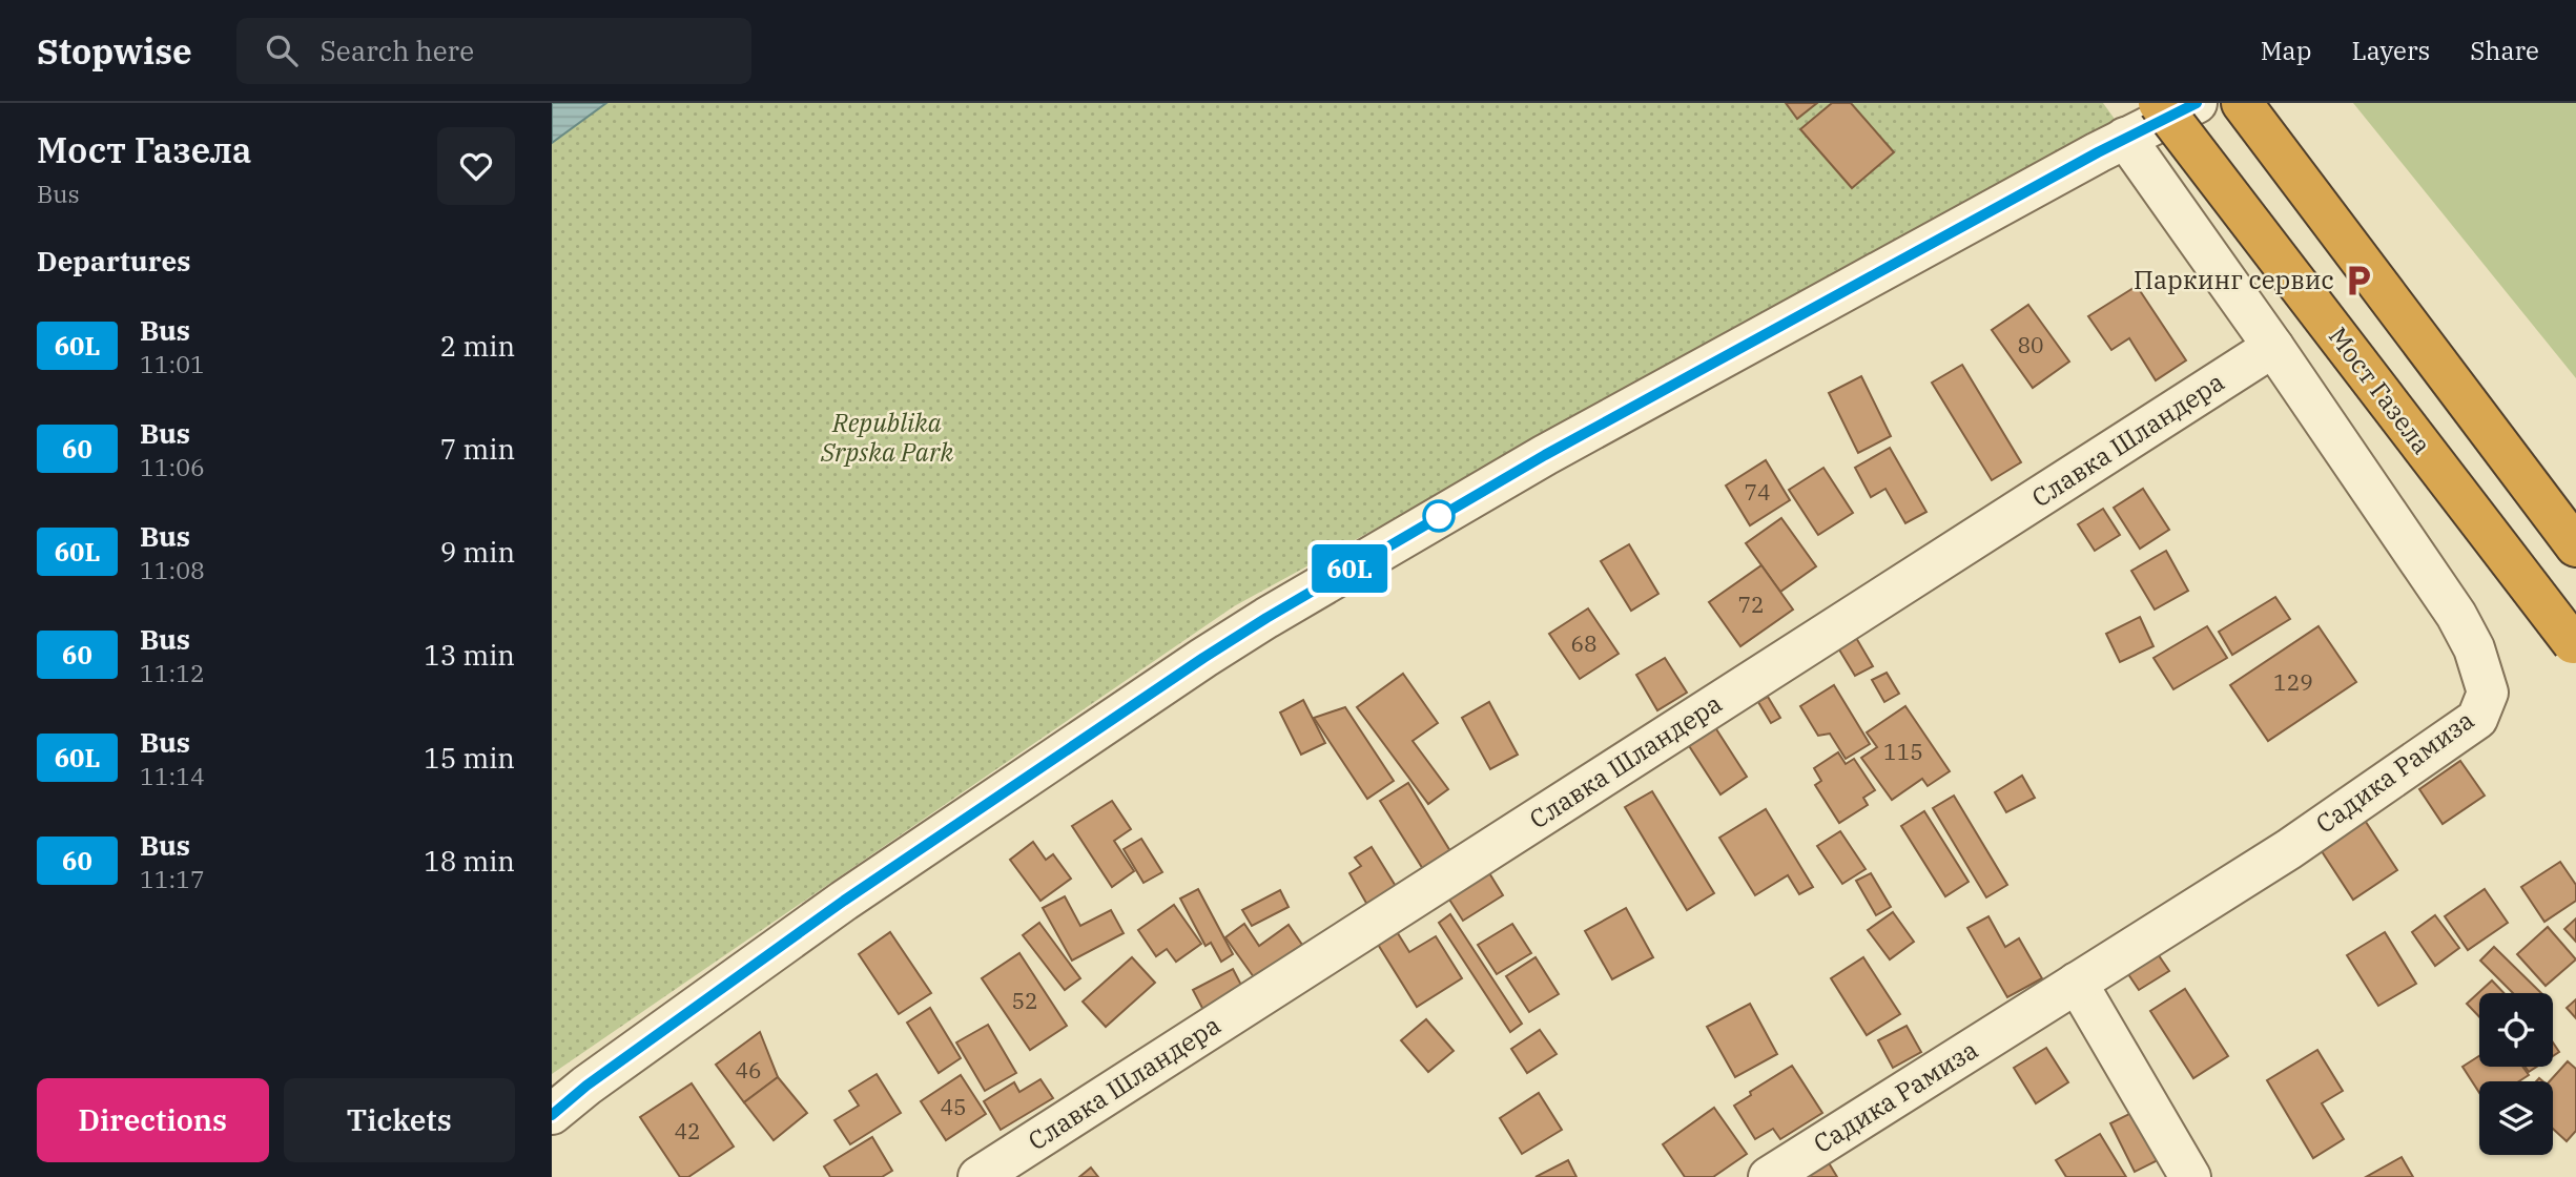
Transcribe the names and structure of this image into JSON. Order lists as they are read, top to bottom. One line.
{"streets":{"highway":["Мост Газела"],"street":["Славка Шландера","Садика Рамиза"]},"crossings":[["Славка Шландера","Садика Рамиза"]],"parks":["Republika Srpska Park"],"places":{"parking":["Паркинг сервис"]},"lines":["bus line 60L"],"house_numbers":["80","74","72","68","129","115","52","46","45","42"],"page":{"header":"Stopwise","search":"Search here","nav":["Map","Layers","Share"],"heading":[["Мост Газела","Bus"],"Departures"],"on_map":"60L","list":[{"mark":"60L","name":"Bus","note":"11:01","value":"2 min"},{"mark":"60","name":"Bus","note":"11:06","value":"7 min"},{"mark":"60L","name":"Bus","note":"11:08","value":"9 min"},{"mark":"60","name":"Bus","note":"11:12","value":"13 min"},{"mark":"60L","name":"Bus","note":"11:14","value":"15 min"},{"mark":"60","name":"Bus","note":"11:17","value":"18 min"}],"buttons":["Directions","Tickets"]}}
